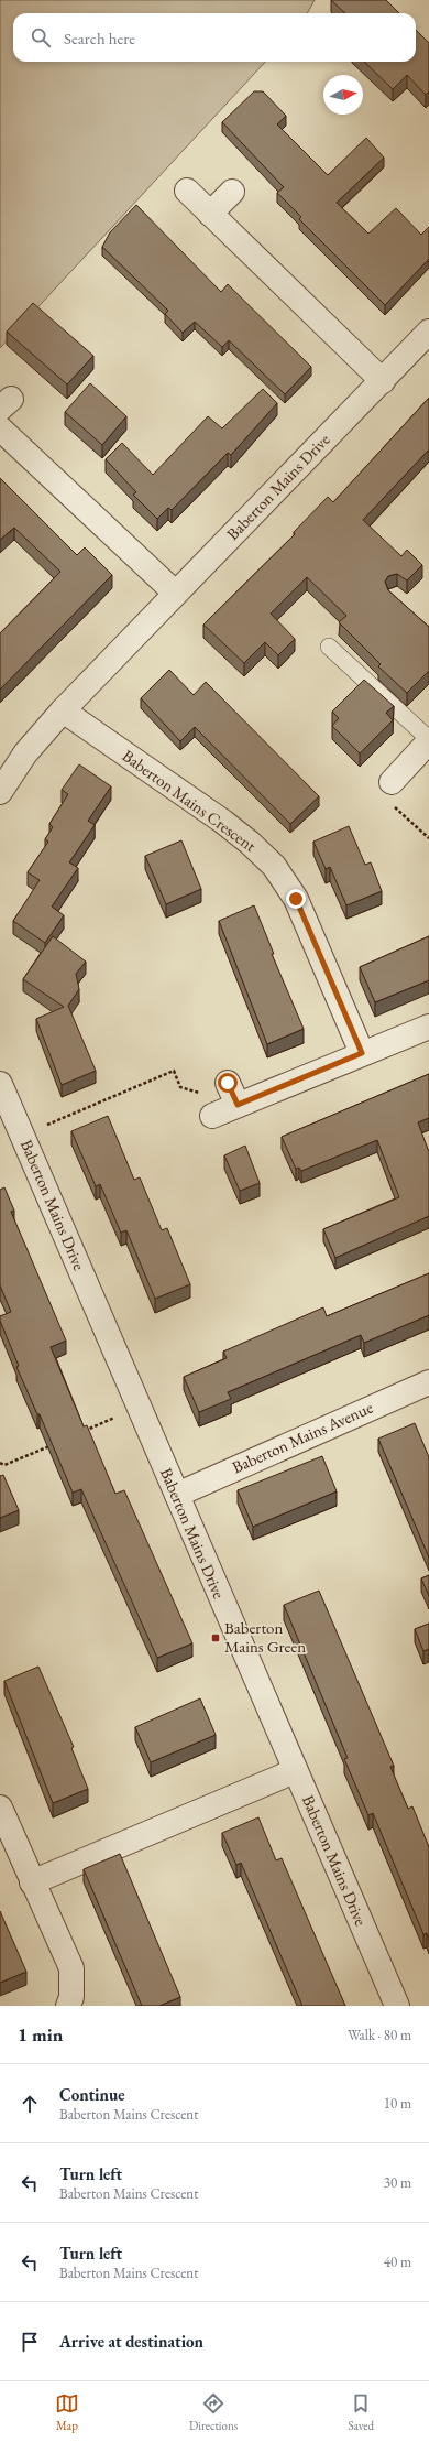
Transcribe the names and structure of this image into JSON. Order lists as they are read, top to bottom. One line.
{"streets":{"street":["Baberton Mains Drive","Baberton Mains Crescent","Baberton Mains Avenue"]},"crossings":[["Baberton Mains Drive","Baberton Mains Crescent"],["Baberton Mains Drive","Baberton Mains Avenue"]],"places":{"transit":["Baberton Mains Green"]},"north":"right","page":{"search":"Search here","heading":["1 min","Walk · 80 m"],"list":[["Continue","Baberton Mains Crescent","10 m"],["Turn left","Baberton Mains Crescent","30 m"],["Turn left","Baberton Mains Crescent","40 m"],"Arrive at destination"],"nav":["Map","Directions","Saved"]}}
